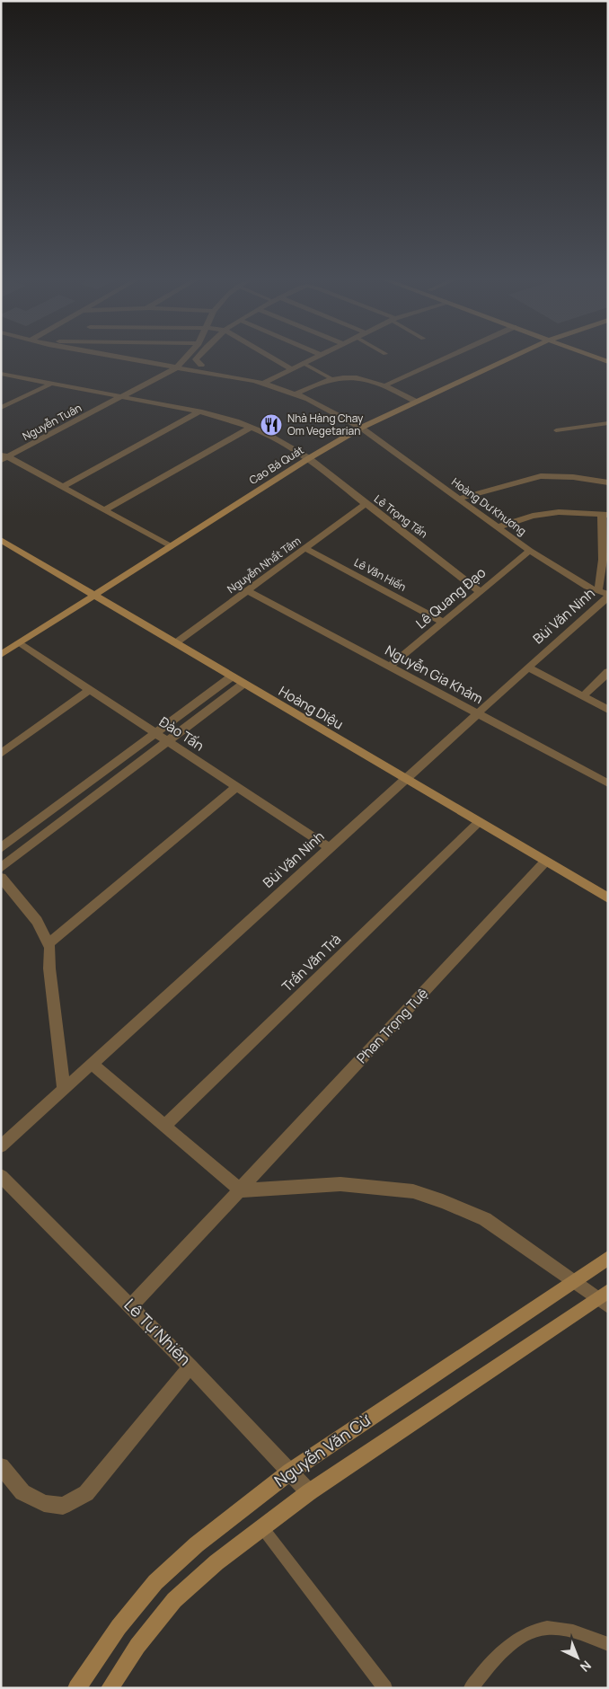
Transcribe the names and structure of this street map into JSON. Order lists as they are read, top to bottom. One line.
{"streets":{"street":["Nguyễn Tuân","Cao Bá Quát","Hoàng Dư Khương","Lê Trọng Tấn","Nguyễn Nhất Tâm","Lê Văn Hiến","Lê Quang Đạo","Bùi Văn Ninh","Nguyễn Gia Khảm","Hoàng Diệu","Đào Tấn","Trần Văn Trà","Phan Trọng Tuệ","Lê Tự Nhiên","Nguyễn Văn Cừ"]},"crossings":[["Nguyễn Tuân","Hoàng Dư Khương"],["Nguyễn Tuân","Lê Trọng Tấn"],["Cao Bá Quát","Hoàng Dư Khương"],["Cao Bá Quát","Lê Trọng Tấn"],["Cao Bá Quát","Hoàng Diệu"],["Cao Bá Quát","Đào Tấn"],["Hoàng Dư Khương","Lê Quang Đạo"],["Hoàng Dư Khương","Bùi Văn Ninh"],["Lê Trọng Tấn","Nguyễn Nhất Tâm"],["Lê Trọng Tấn","Lê Quang Đạo"],["Nguyễn Nhất Tâm","Lê Văn Hiến"],["Nguyễn Nhất Tâm","Nguyễn Gia Khảm"],["Nguyễn Nhất Tâm","Hoàng Diệu"],["Lê Văn Hiến","Lê Quang Đạo"],["Lê Quang Đạo","Nguyễn Gia Khảm"],["Bùi Văn Ninh","Nguyễn Gia Khảm"],["Bùi Văn Ninh","Hoàng Diệu"],["Bùi Văn Ninh","Đào Tấn"],["Hoàng Diệu","Trần Văn Trà"],["Hoàng Diệu","Phan Trọng Tuệ"],["Phan Trọng Tuệ","Lê Tự Nhiên"],["Lê Tự Nhiên","Nguyễn Văn Cừ"]],"places":{"restaurant":["Nhà Hàng Chay Om Vegetarian"]},"north":"bottom right"}
